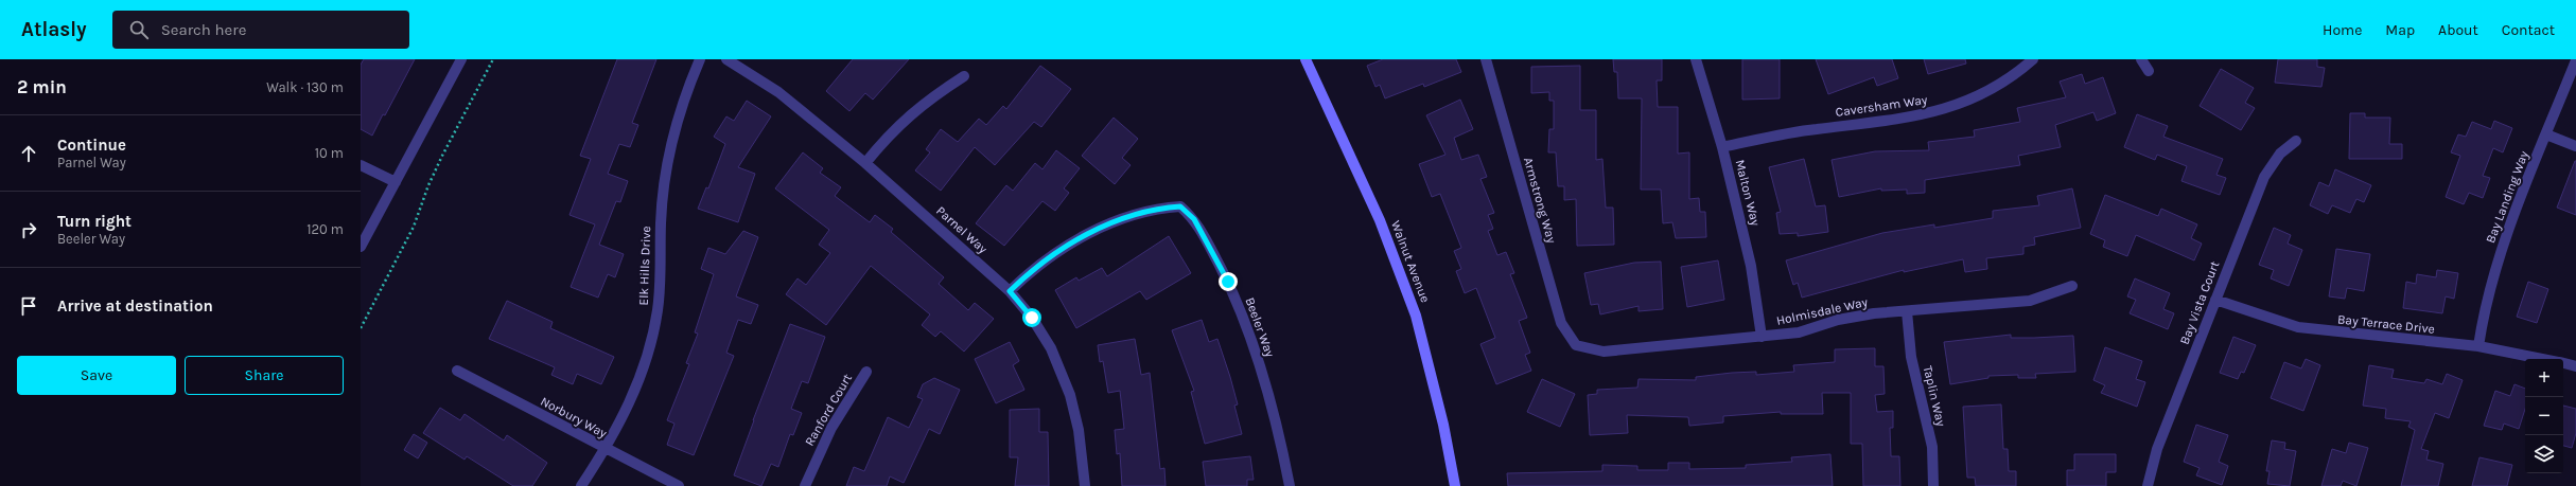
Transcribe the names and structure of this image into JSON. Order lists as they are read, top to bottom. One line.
{"streets":{"street":["Caversham Way","Malton Way","Bay Landing Way","Armstrong Way","Parnel Way","Walnut Avenue","Elk Hills Drive","Bay Vista Court","Holmisdale Way","Bay Terrace Drive","Beeler Way","Taplin Way","Ranford Court","Norbury Way"]},"crossings":[["Caversham Way","Malton Way"],["Malton Way","Holmisdale Way"],["Bay Landing Way","Bay Terrace Drive"],["Armstrong Way","Holmisdale Way"],["Parnel Way","Beeler Way"],["Elk Hills Drive","Norbury Way"],["Bay Vista Court","Bay Terrace Drive"],["Holmisdale Way","Taplin Way"]],"page":{"header":"Atlasly","search":"Search here","nav":["Home","Map","About","Contact"],"heading":["2 min","Walk · 130 m"],"list":[["Continue","Parnel Way","10 m"],["Turn right","Beeler Way","120 m"],"Arrive at destination"],"buttons":["Save","Share"],"map_buttons":["+","−"]}}
